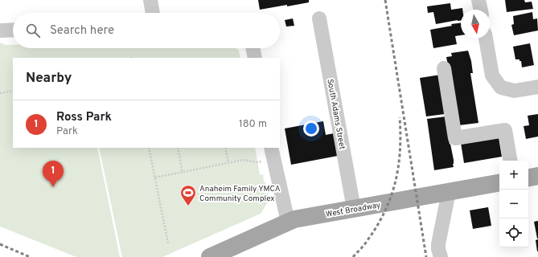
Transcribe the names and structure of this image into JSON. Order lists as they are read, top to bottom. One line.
{"streets":{"main road":["West Broadway"],"street":["South Adams Street"]},"crossings":[["South Adams Street","West Broadway"]],"places":{"sports":["Anaheim Family YMCA Community Complex"]},"north":"bottom","page":{"search":"Search here","heading":"Nearby","list":[{"mark":"1","name":"Ross Park","note":"Park","value":"180 m"}],"map_buttons":["+","−"],"pins":"1"}}
